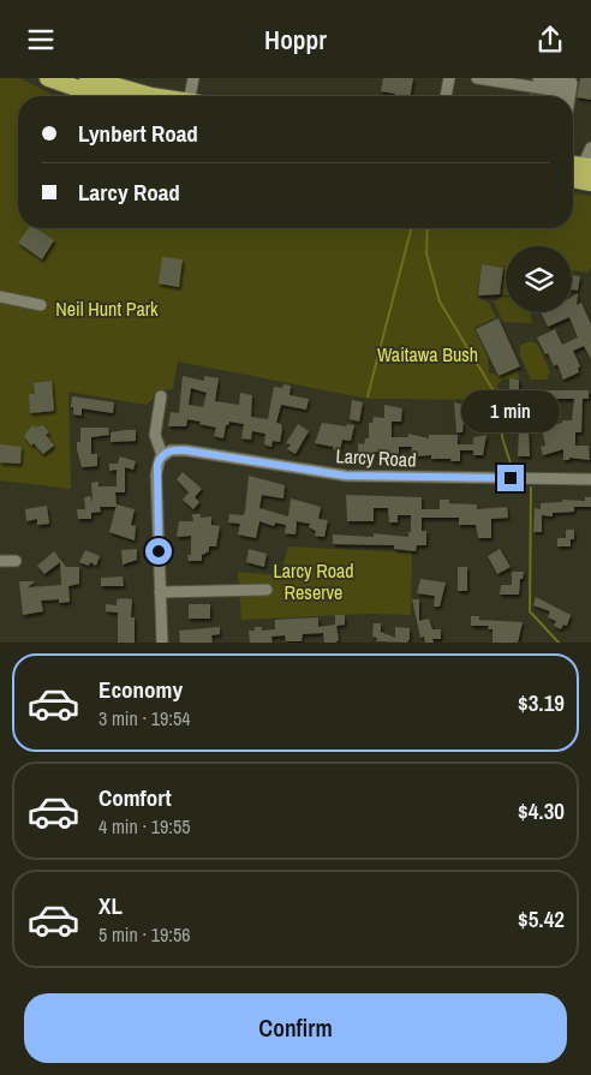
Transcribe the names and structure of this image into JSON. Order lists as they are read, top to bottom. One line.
{"streets":{"street":["Larcy Road"]},"parks":["Neil Hunt Park","Waitawa Bush","Larcy Road Reserve"],"page":{"header":"Hoppr","banner":["Lynbert Road","Larcy Road"],"bubble":"1 min","list":[{"name":"Economy","note":"3 min · 19:54","value":"$3.19"},{"name":"Comfort","note":"4 min · 19:55","value":"$4.30"},{"name":"XL","note":"5 min · 19:56","value":"$5.42"}],"buttons":"Confirm"}}
